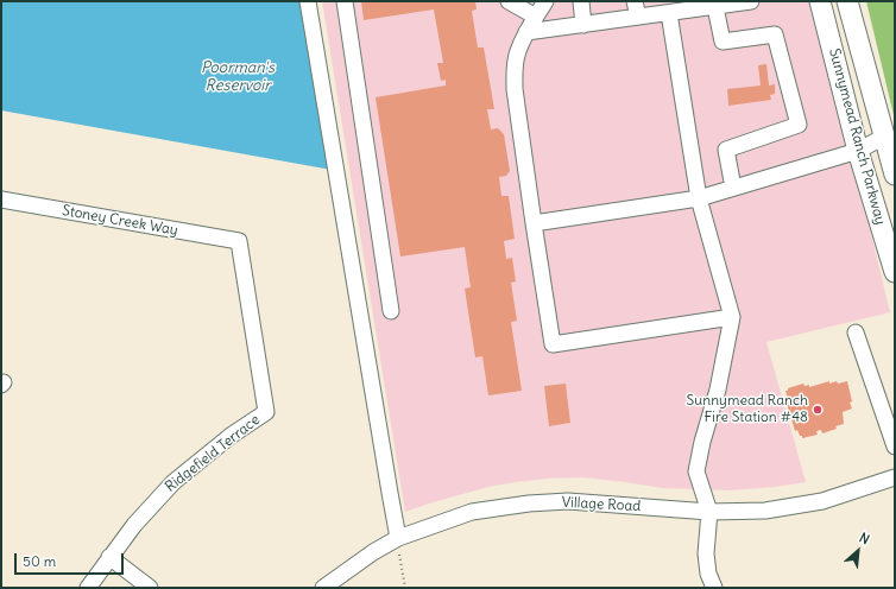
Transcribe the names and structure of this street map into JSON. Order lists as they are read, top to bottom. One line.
{"streets":{"main road":["Sunnymead Ranch Parkway"],"street":["Stoney Creek Way","Ridgefield Terrace","Village Road"]},"crossings":[["Stoney Creek Way","Ridgefield Terrace"]],"water":["Poorman's Reservoir"],"places":["Sunnymead Ranch Fire Station #48"],"scale_bar":"50 m","north":"top right"}
